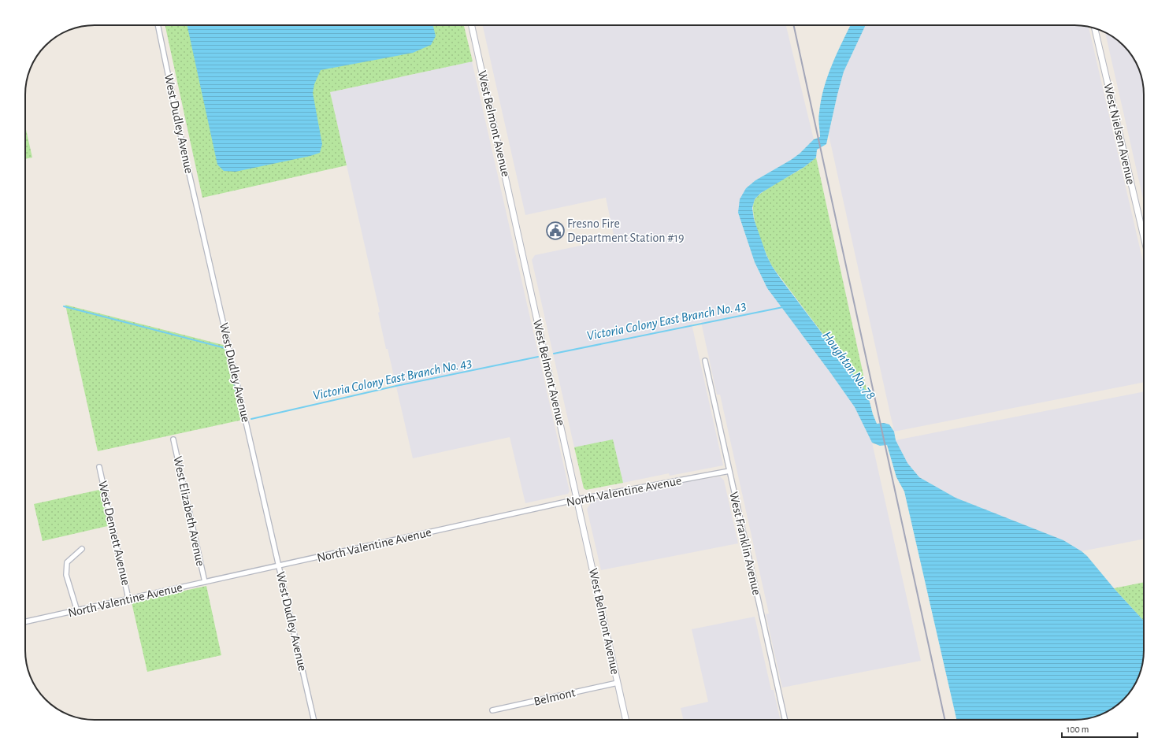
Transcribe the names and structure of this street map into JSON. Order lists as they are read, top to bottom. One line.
{"streets":{"street":["West Dudley Avenue","West Belmont Avenue","West Nielsen Avenue","North Valentine Avenue","West Elizabeth Avenue","West Dennett Avenue","West Franklin Avenue","Belmont"]},"crossings":[["West Dudley Avenue","North Valentine Avenue"],["West Belmont Avenue","North Valentine Avenue"],["West Belmont Avenue","Belmont"],["North Valentine Avenue","West Elizabeth Avenue"],["North Valentine Avenue","West Dennett Avenue"],["North Valentine Avenue","West Franklin Avenue"]],"water":["Victoria Colony East Branch No. 43","Houghton No. 78"],"places":{"public building":["Fresno Fire Department Station #19"]},"scale_bar":"100 m"}
